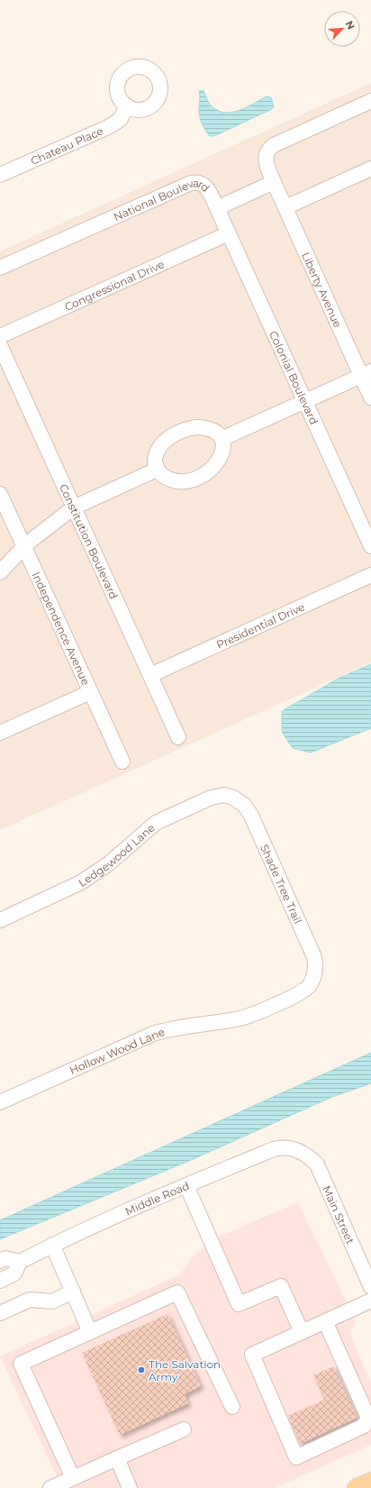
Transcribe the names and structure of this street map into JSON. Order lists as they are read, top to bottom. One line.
{"streets":{"street":["Chateau Place","National Boulevard","Congressional Drive","Liberty Avenue","Colonial Boulevard","Constitution Boulevard","Presidential Drive","Independence Avenue","Ledgewood Lane","Shade Tree Trail","Hollow Wood Lane","Middle Road","Main Street"]},"crossings":[["National Boulevard","Liberty Avenue"],["National Boulevard","Colonial Boulevard"],["Congressional Drive","Colonial Boulevard"],["Constitution Boulevard","Presidential Drive"],["Ledgewood Lane","Shade Tree Trail"],["Shade Tree Trail","Hollow Wood Lane"],["Middle Road","Main Street"]],"places":["The Salvation Army"],"north":"top right"}
